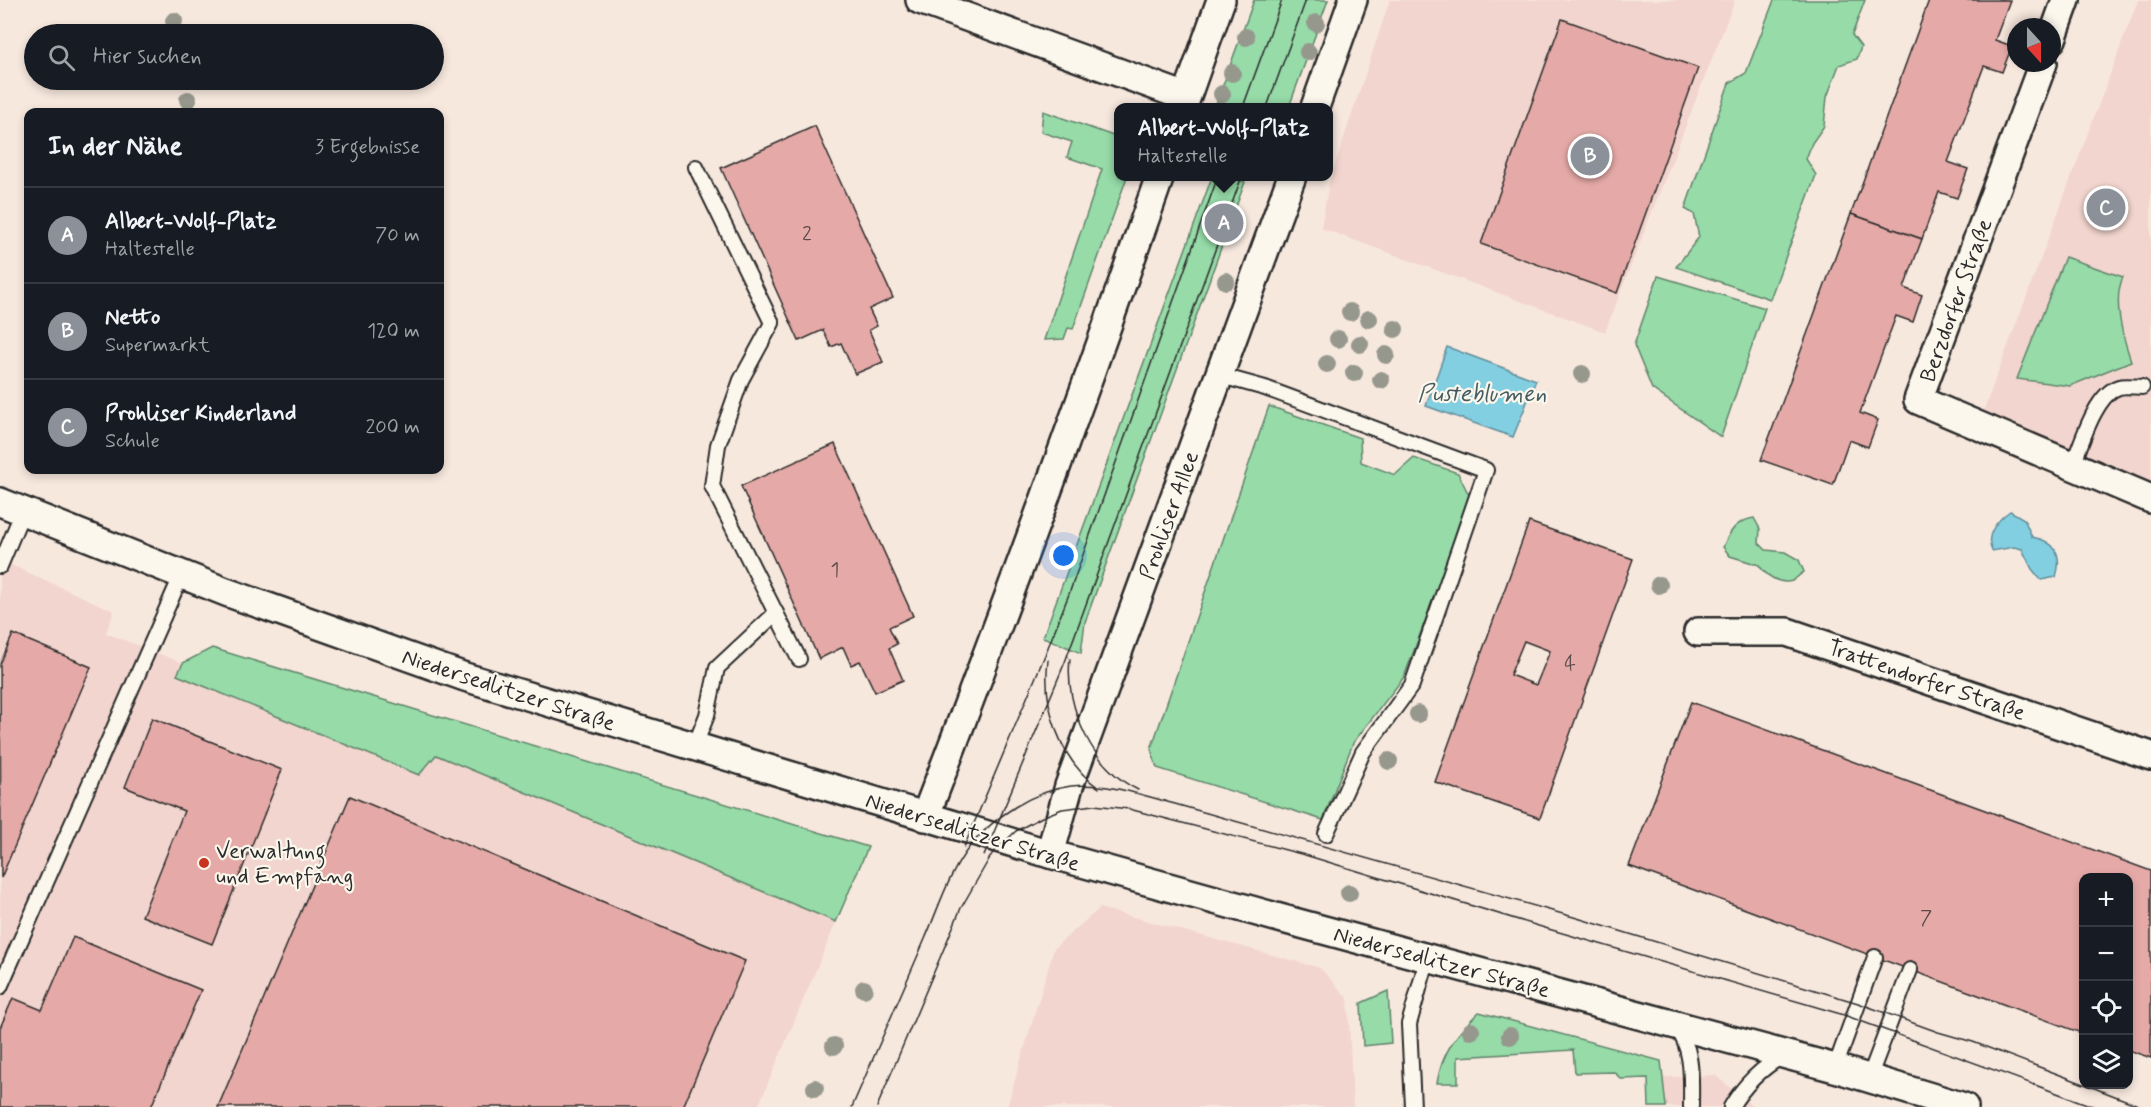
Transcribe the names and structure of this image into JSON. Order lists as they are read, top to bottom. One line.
{"streets":{"street":["Berzdorfer Straße","Prohliser Allee","Trattendorfer Straße","Niedersedlitzer Straße"]},"crossings":[["Prohliser Allee","Niedersedlitzer Straße"]],"water":["Pusteblumen"],"places":["Verwaltung und Empfang"],"house_numbers":["2","1","4","7"],"north":"bottom","page":{"search":"Hier suchen","popup":["Albert-Wolf-Platz","Haltestelle"],"heading":["In der Nähe","3 Ergebnisse"],"pins":["B","C","A"],"list":[{"mark":"A","name":"Albert-Wolf-Platz","note":"Haltestelle","value":"70 m"},{"mark":"B","name":"Netto","note":"Supermarkt","value":"120 m"},{"mark":"C","name":"Prohliser Kinderland","note":"Schule","value":"200 m"}],"map_buttons":["+","−"]}}
